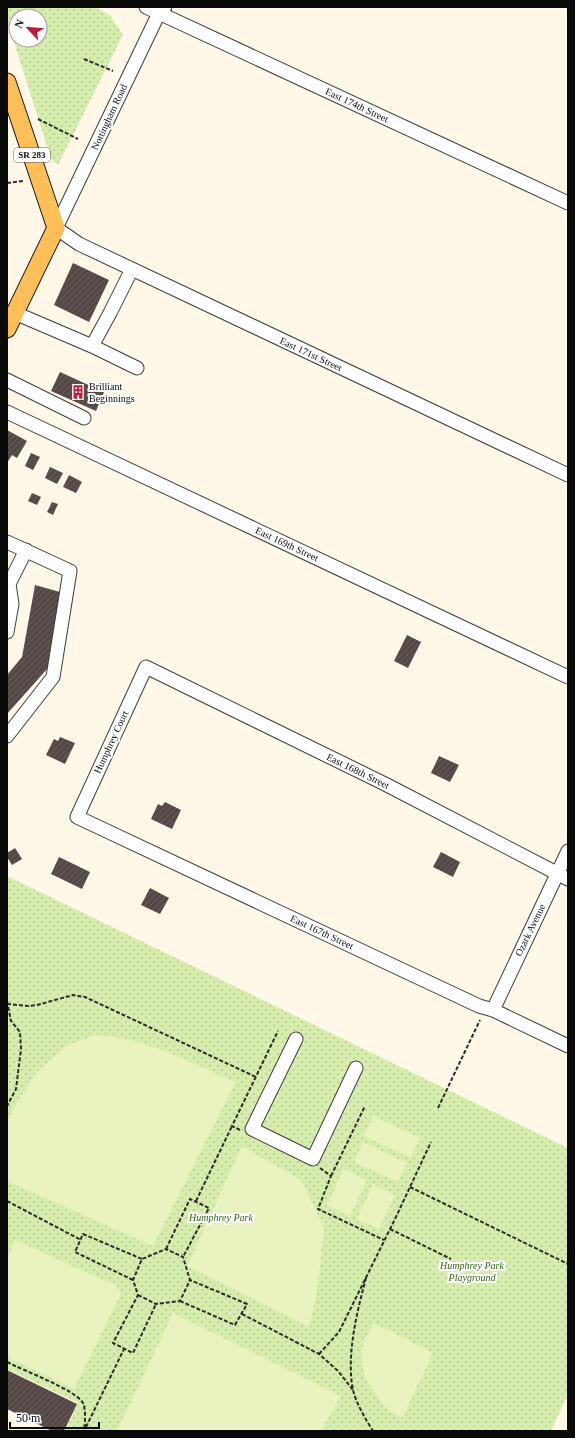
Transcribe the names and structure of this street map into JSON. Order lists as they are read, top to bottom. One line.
{"streets":{"main road":["SR 283"],"street":["East 174th Street","Nottingham Road","East 171st Street","East 169th Street","Humphrey Court","East 168th Street","Ozark Avenue","East 167th Street"]},"crossings":[["East 174th Street","Nottingham Road"],["Nottingham Road","SR 283"],["Nottingham Road","East 171st Street"],["SR 283","East 171st Street"],["Humphrey Court","East 168th Street"],["Humphrey Court","East 167th Street"],["East 168th Street","Ozark Avenue"],["Ozark Avenue","East 167th Street"]],"parks":["Humphrey Park","Humphrey Park Playground"],"places":{"building":["Brilliant Beginnings"]},"scale_bar":"50 m","north":"top left"}
